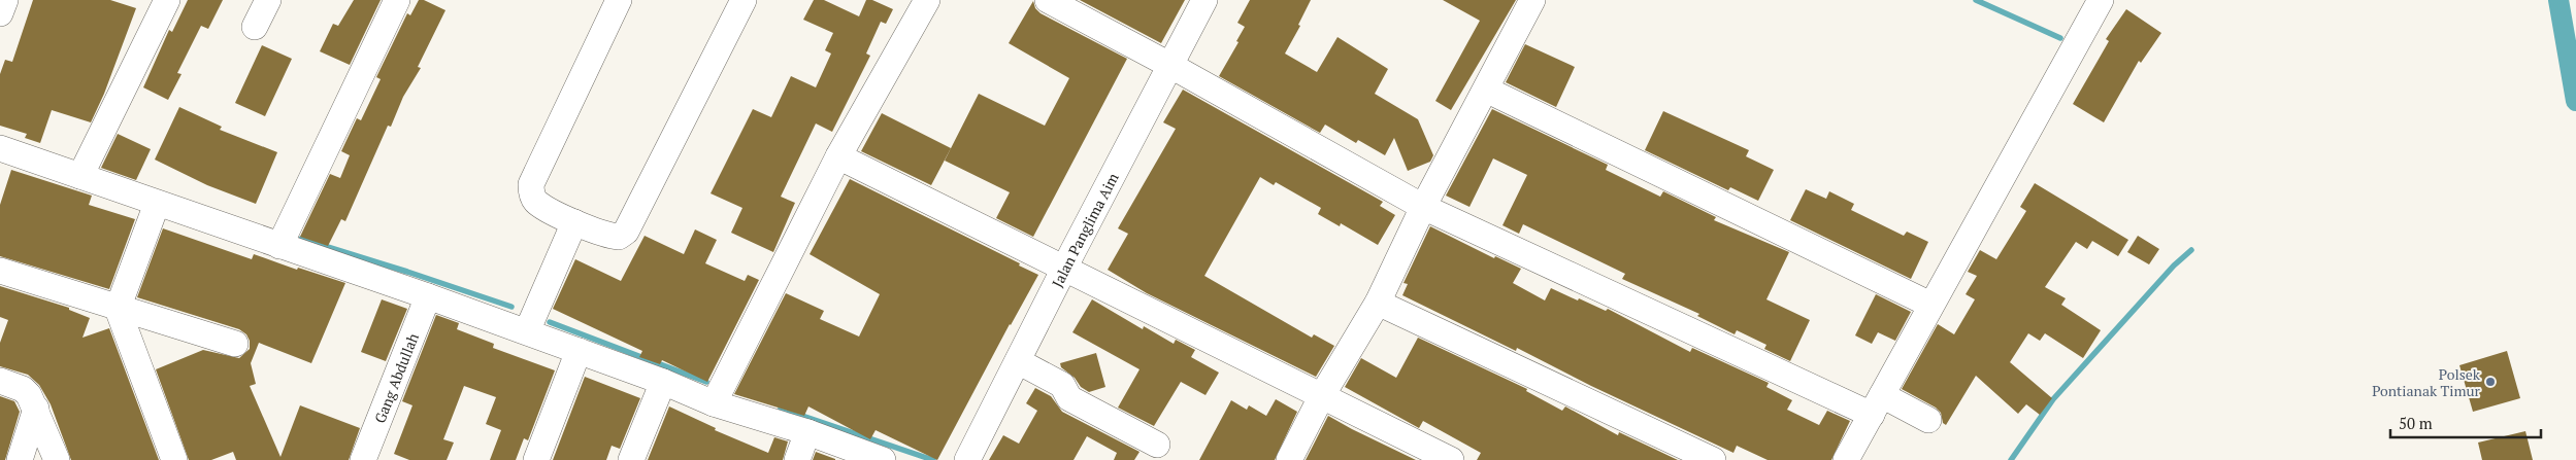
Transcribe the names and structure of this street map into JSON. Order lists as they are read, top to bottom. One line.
{"streets":{"street":["Jalan Panglima Aim","Gang Abdullah"]},"places":["Polsek Pontianak Timur"],"scale_bar":"50 m"}
